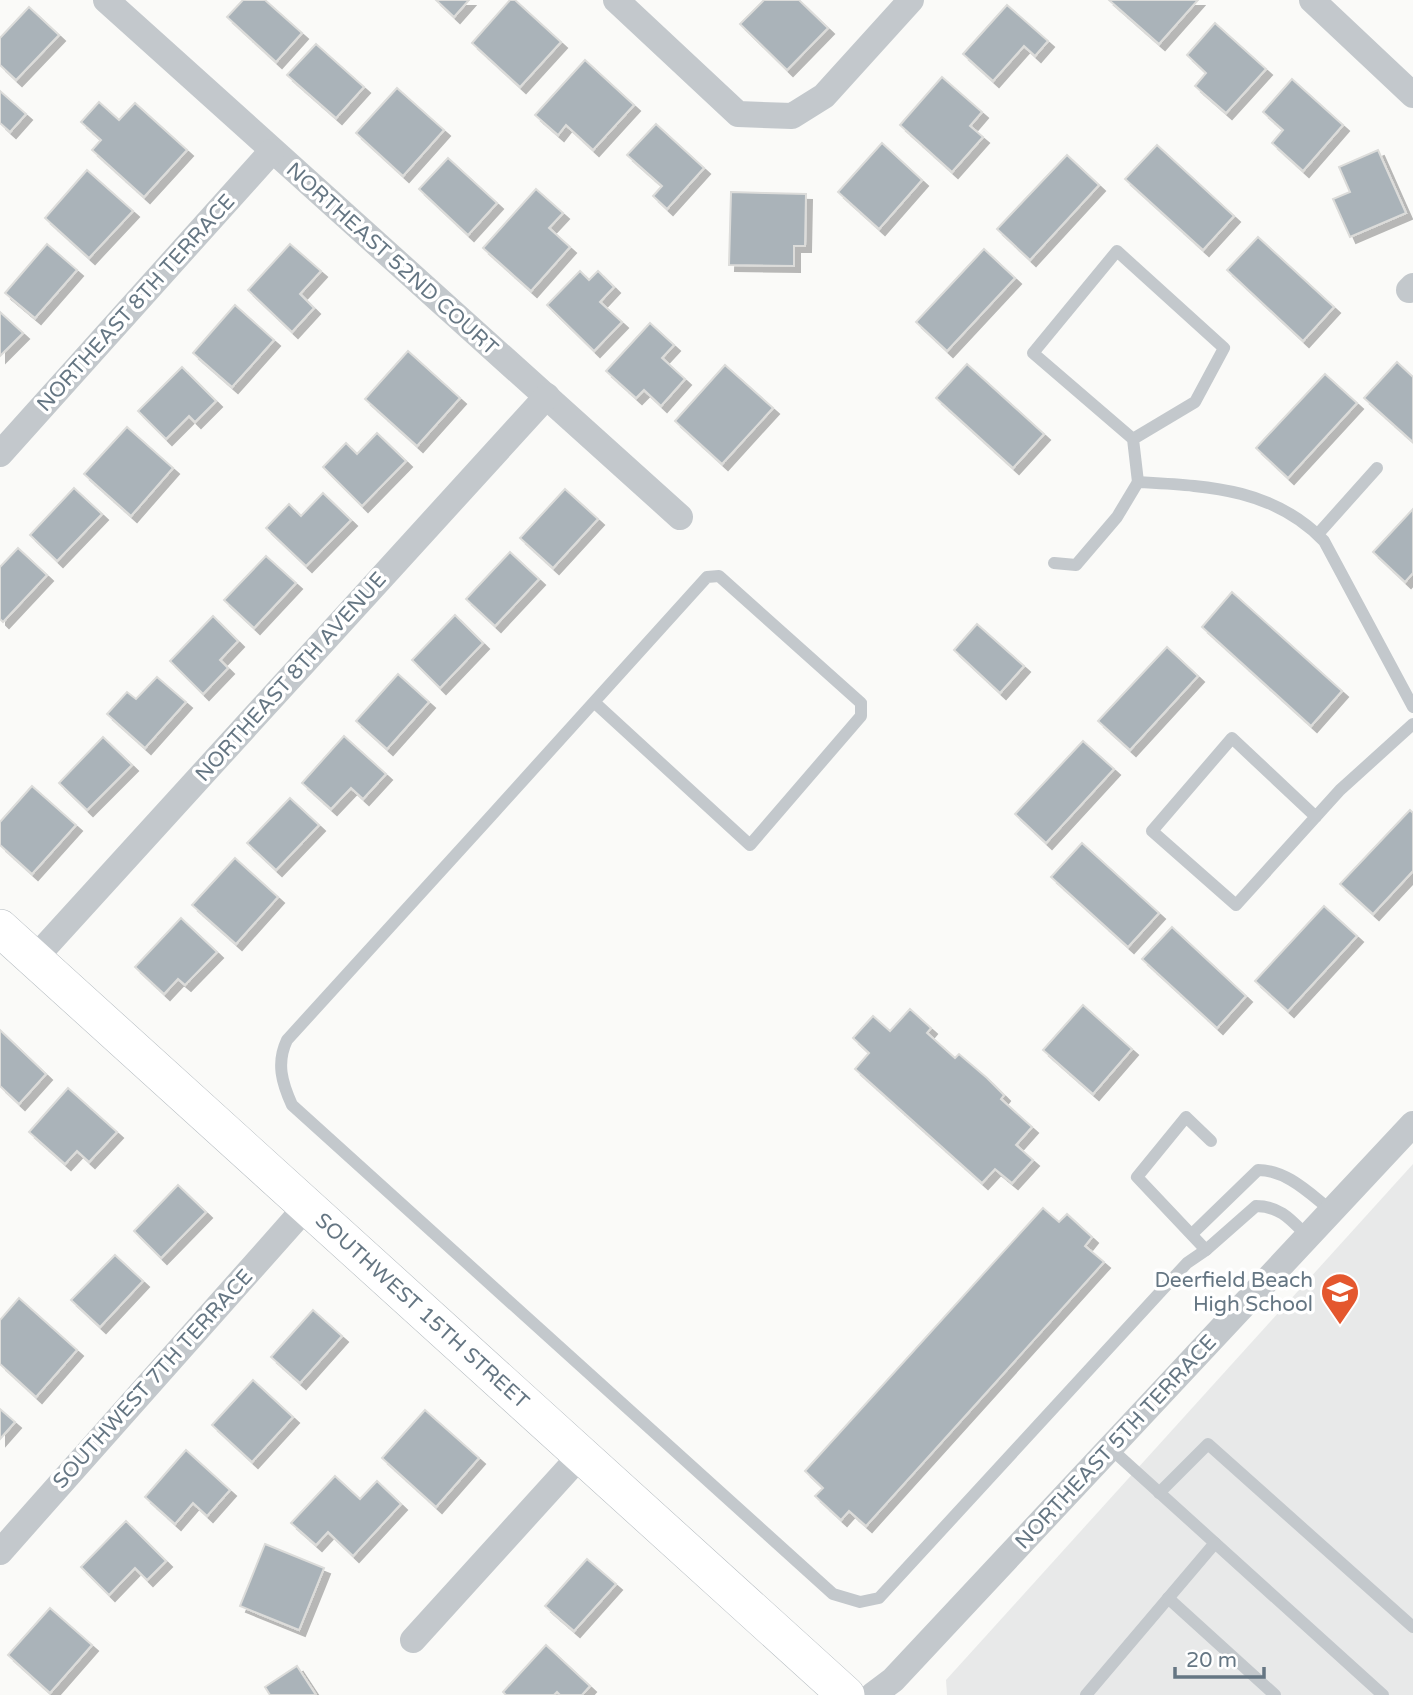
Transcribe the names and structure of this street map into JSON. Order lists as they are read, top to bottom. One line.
{"streets":{"street":["NORTHEAST 52ND COURT","NORTHEAST 8TH TERRACE","NORTHEAST 8TH AVENUE","SOUTHWEST 15TH STREET","SOUTHWEST 7TH TERRACE","NORTHEAST 5TH TERRACE"]},"crossings":[["NORTHEAST 52ND COURT","NORTHEAST 8TH TERRACE"],["NORTHEAST 52ND COURT","NORTHEAST 8TH AVENUE"],["NORTHEAST 8TH AVENUE","SOUTHWEST 15TH STREET"],["SOUTHWEST 15TH STREET","SOUTHWEST 7TH TERRACE"]],"places":{"school or university":["Deerfield Beach High School"]},"scale_bar":"20 m"}
